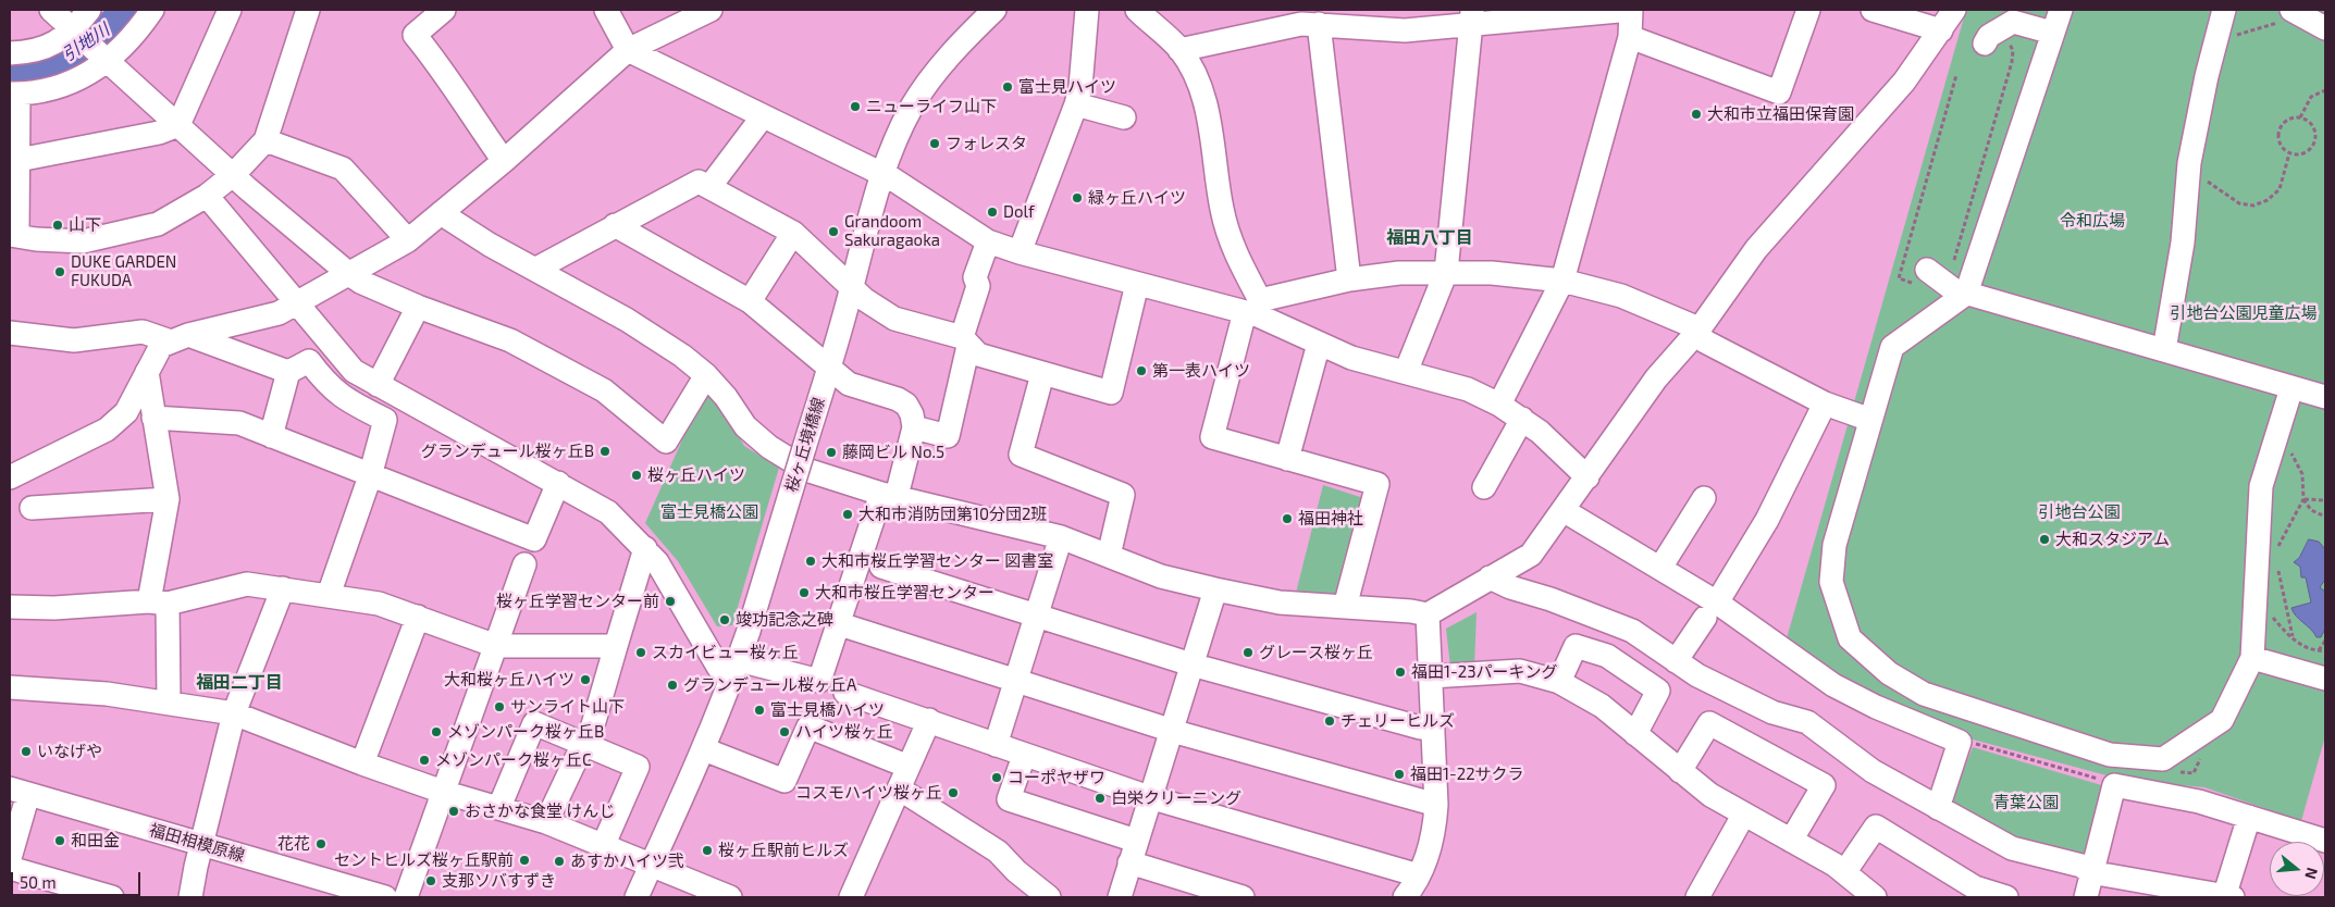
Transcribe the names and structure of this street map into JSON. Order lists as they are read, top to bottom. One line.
{"streets":{"street":["桜ヶ丘境橋線","福田相模原線"]},"districts":["福田八丁目","福田二丁目"],"water":["引地川"],"parks":["令和広場","引地台公園児童広場","富士見橋公園","引地台公園","青葉公園"],"places":["富士見ハイツ","ニューライフ山下","大和市立福田保育園","フォレスタ","緑ヶ丘ハイツ","Dolf","山下","Grandoom Sakuragaoka","DUKE GARDEN FUKUDA","第一表ハイツ","グランデュール桜ヶ丘B","藤岡ビル No.5","桜ヶ丘ハイツ","大和市消防団第10分団2班","福田神社","大和スタジアム","大和市桜丘学習センター 図書室","大和市桜丘学習センター","桜ヶ丘学習センター前","竣功記念之碑","スカイビュー桜ヶ丘","グレース桜ヶ丘","福田1-23パーキング","大和桜ヶ丘ハイツ","グランデュール桜ヶ丘A","サンライト山下","富士見橋ハイツ","チェリーヒルズ","メゾンパーク桜ヶ丘B","ハイツ桜ヶ丘","いなげや","メゾンパーク桜ヶ丘C","福田1-22サクラ","コーポヤザワ","コスモハイツ桜ヶ丘","白栄クリーニング","おさかな食堂 けんじ","和田金","花花","桜ヶ丘駅前ヒルズ","セントヒルズ桜ヶ丘駅前","あすかハイツ弐","支那ソバすずき"],"scale_bar":"50 m","north":"right"}
